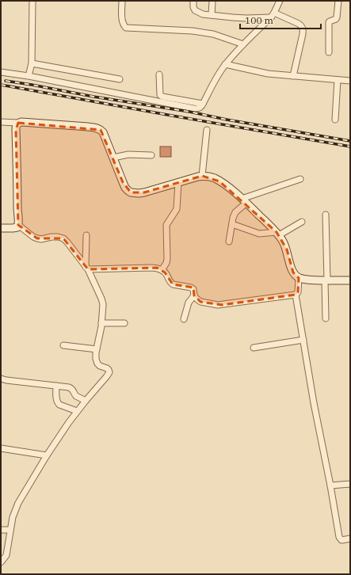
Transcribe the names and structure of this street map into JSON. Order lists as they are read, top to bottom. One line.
{"scale_bar":"100 m"}
